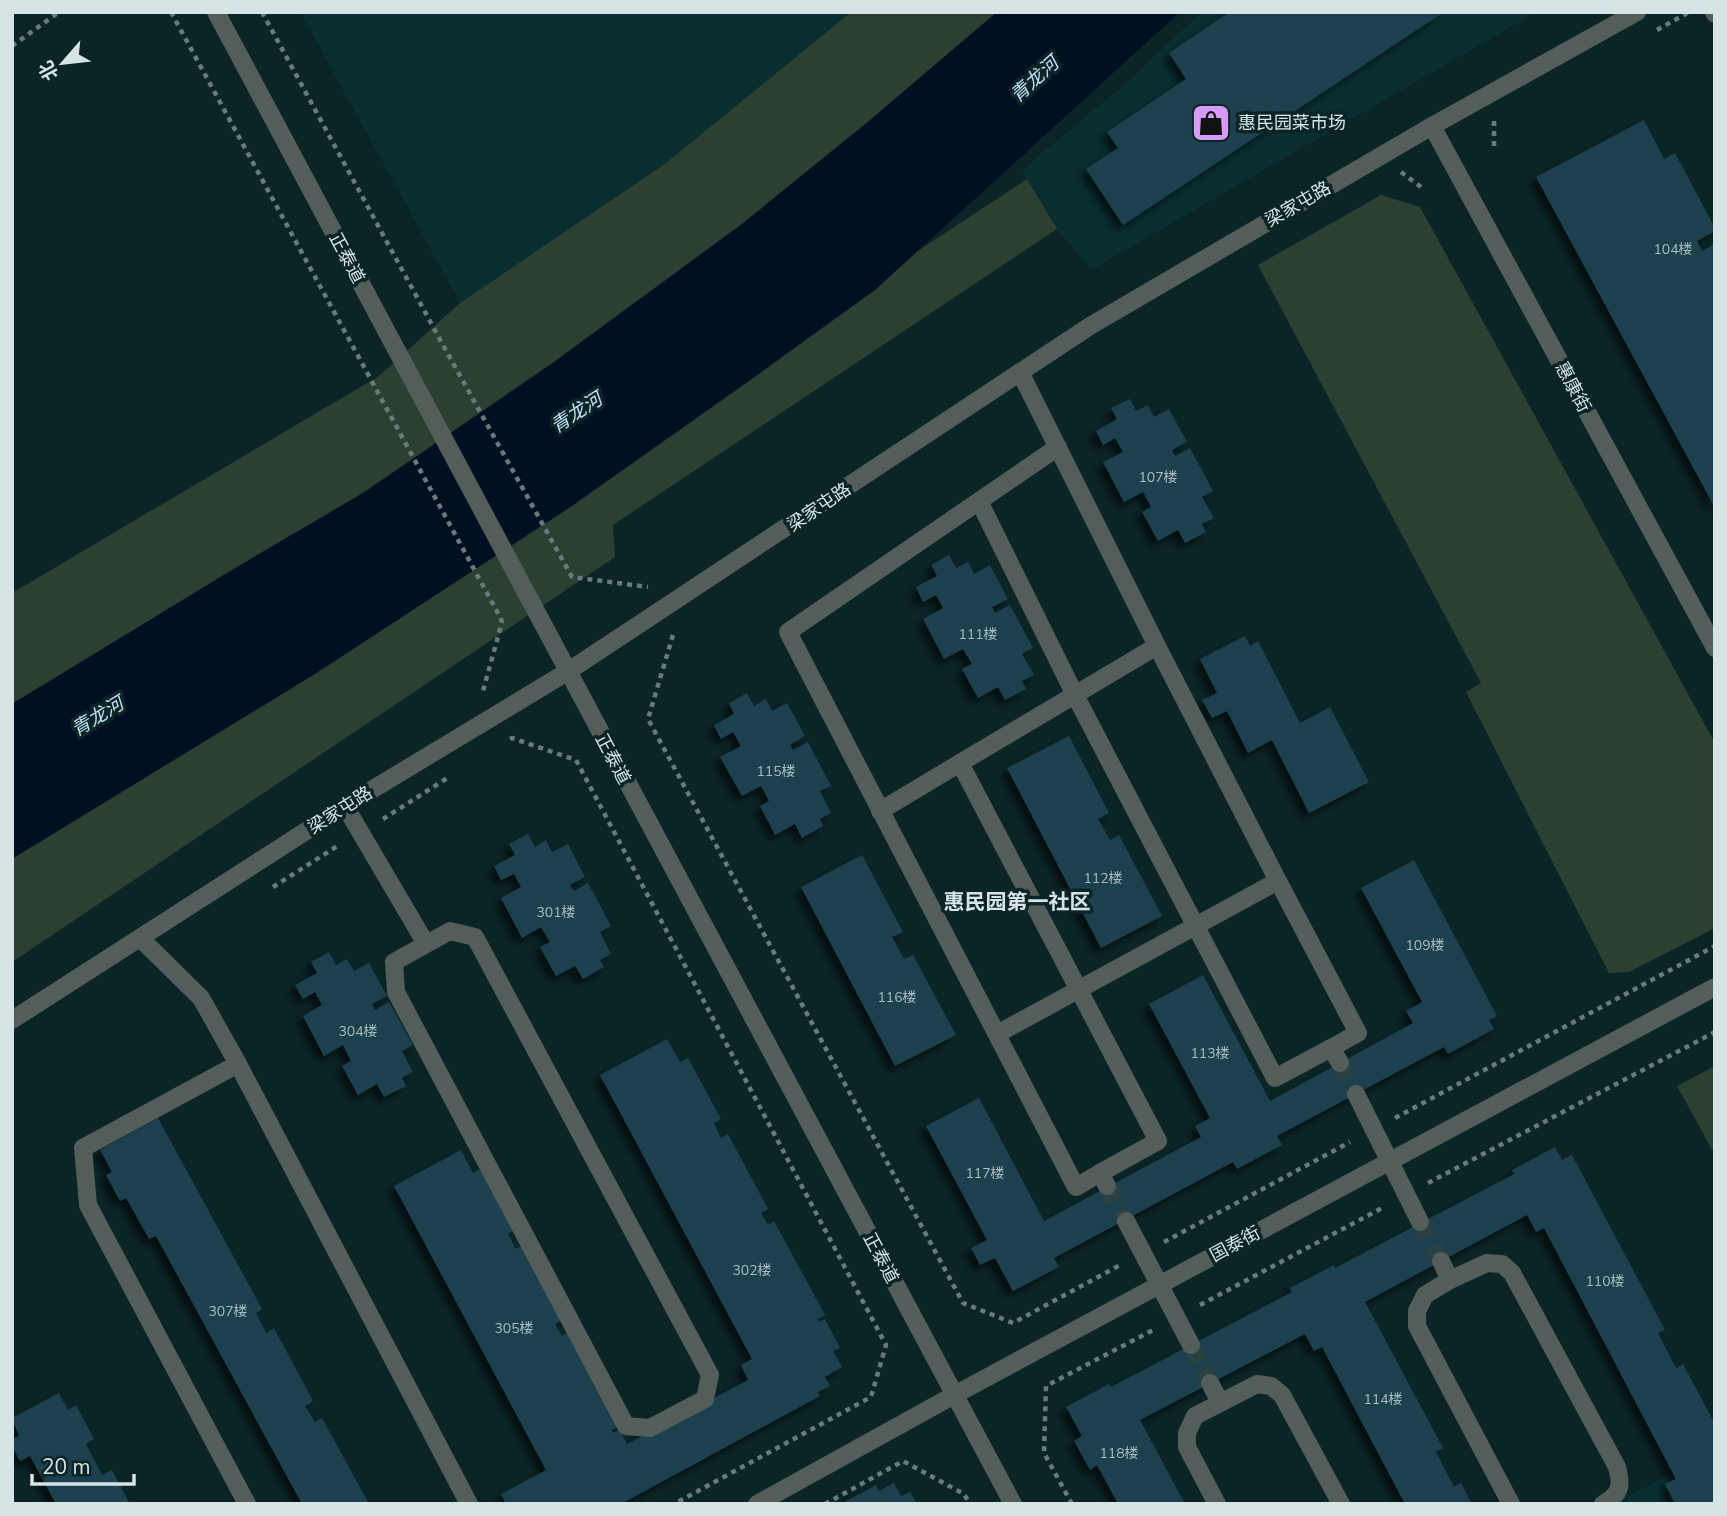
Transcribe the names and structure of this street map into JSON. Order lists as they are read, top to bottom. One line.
{"streets":{"street":["梁家屯路","正泰道","惠康街","国泰街"]},"crossings":[["梁家屯路","正泰道"],["梁家屯路","惠康街"],["正泰道","国泰街"]],"districts":["惠民园第一社区"],"water":["青龙河"],"places":{"shop":["惠民园菜市场"]},"house_numbers":["104楼","107楼","111楼","115楼","112楼","301楼","109楼","116楼","304楼","113楼","117楼","302楼","110楼","307楼","305楼","114楼","118楼"],"scale_bar":"20 m","north":"bottom left"}
